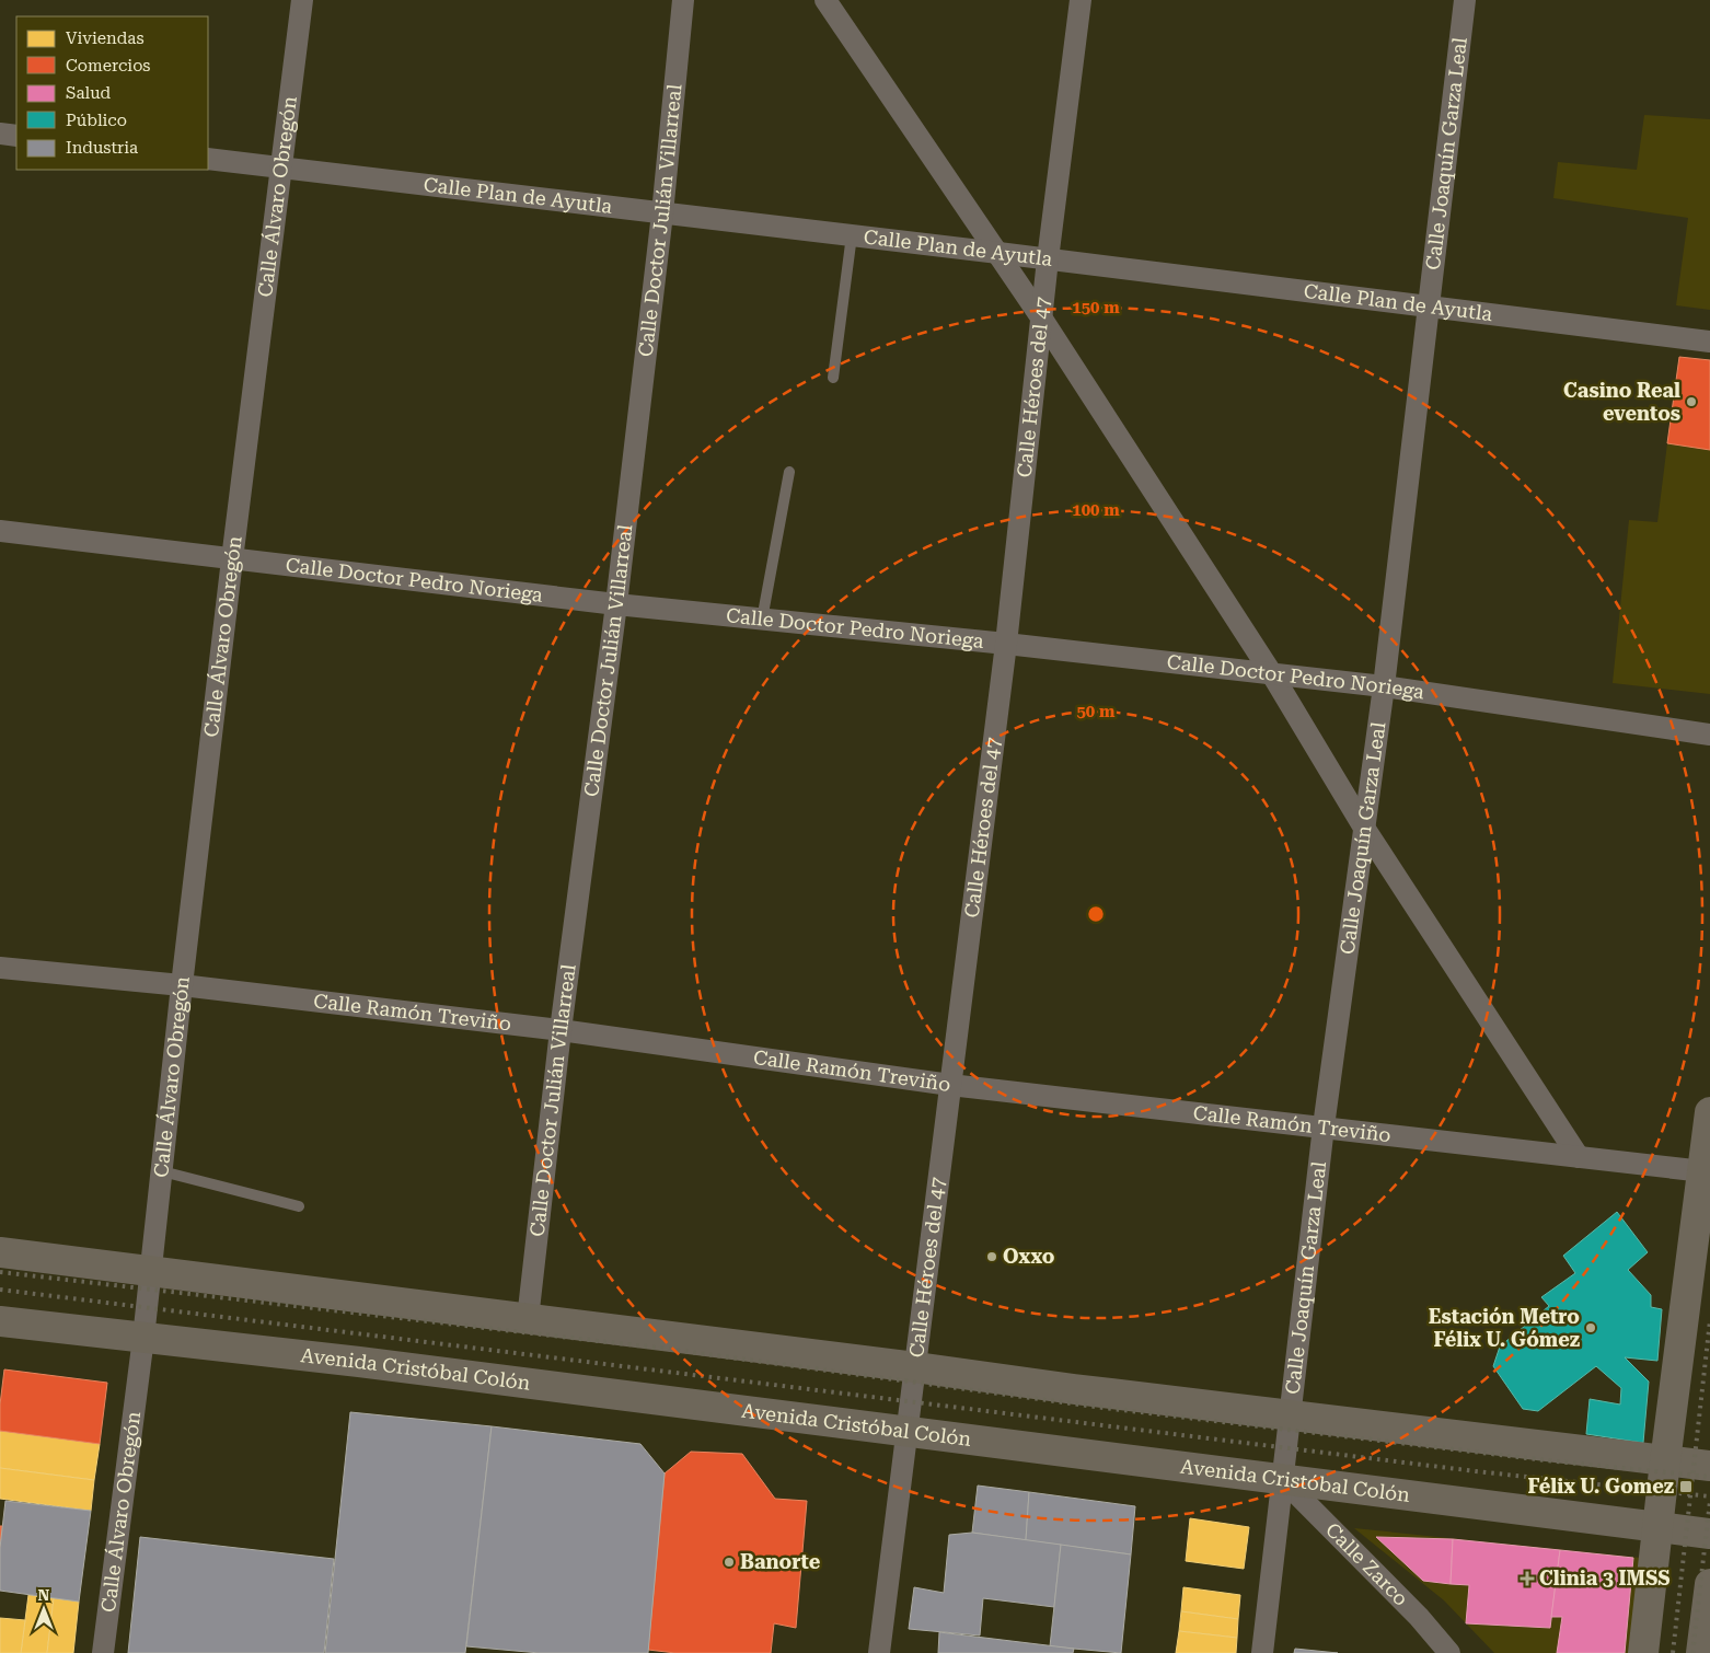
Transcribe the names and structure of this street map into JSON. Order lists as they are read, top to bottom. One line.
{"streets":{"main road":["Avenida Cristóbal Colón"],"street":["Calle Joaquín Garza Leal","Calle Álvaro Obregón","Calle Plan de Ayutla","Calle Doctor Julián Villarreal","Calle Héroes del 47","Calle Doctor Pedro Noriega","Calle Ramón Treviño","Calle Zarco"]},"crossings":[["Calle Joaquín Garza Leal","Calle Plan de Ayutla"],["Calle Joaquín Garza Leal","Calle Doctor Pedro Noriega"],["Calle Joaquín Garza Leal","Calle Ramón Treviño"],["Calle Joaquín Garza Leal","Avenida Cristóbal Colón"],["Calle Joaquín Garza Leal","Calle Zarco"],["Calle Álvaro Obregón","Calle Plan de Ayutla"],["Calle Álvaro Obregón","Calle Doctor Pedro Noriega"],["Calle Álvaro Obregón","Calle Ramón Treviño"],["Calle Álvaro Obregón","Avenida Cristóbal Colón"],["Calle Plan de Ayutla","Calle Doctor Julián Villarreal"],["Calle Plan de Ayutla","Calle Héroes del 47"],["Calle Doctor Julián Villarreal","Calle Doctor Pedro Noriega"],["Calle Doctor Julián Villarreal","Calle Ramón Treviño"],["Calle Héroes del 47","Calle Doctor Pedro Noriega"],["Calle Héroes del 47","Calle Ramón Treviño"],["Calle Héroes del 47","Avenida Cristóbal Colón"],["Avenida Cristóbal Colón","Calle Zarco"]],"places":{"other":["Casino Real eventos","Oxxo","Estación Metro Félix U. Gómez","Banorte"],"transit":["Félix U. Gomez"],"health":["Clinia 3 IMSS"]},"legend":["Viviendas","Comercios","Salud","Público","Industria"],"north":"top","rings":["150 m","100 m","50 m"]}
